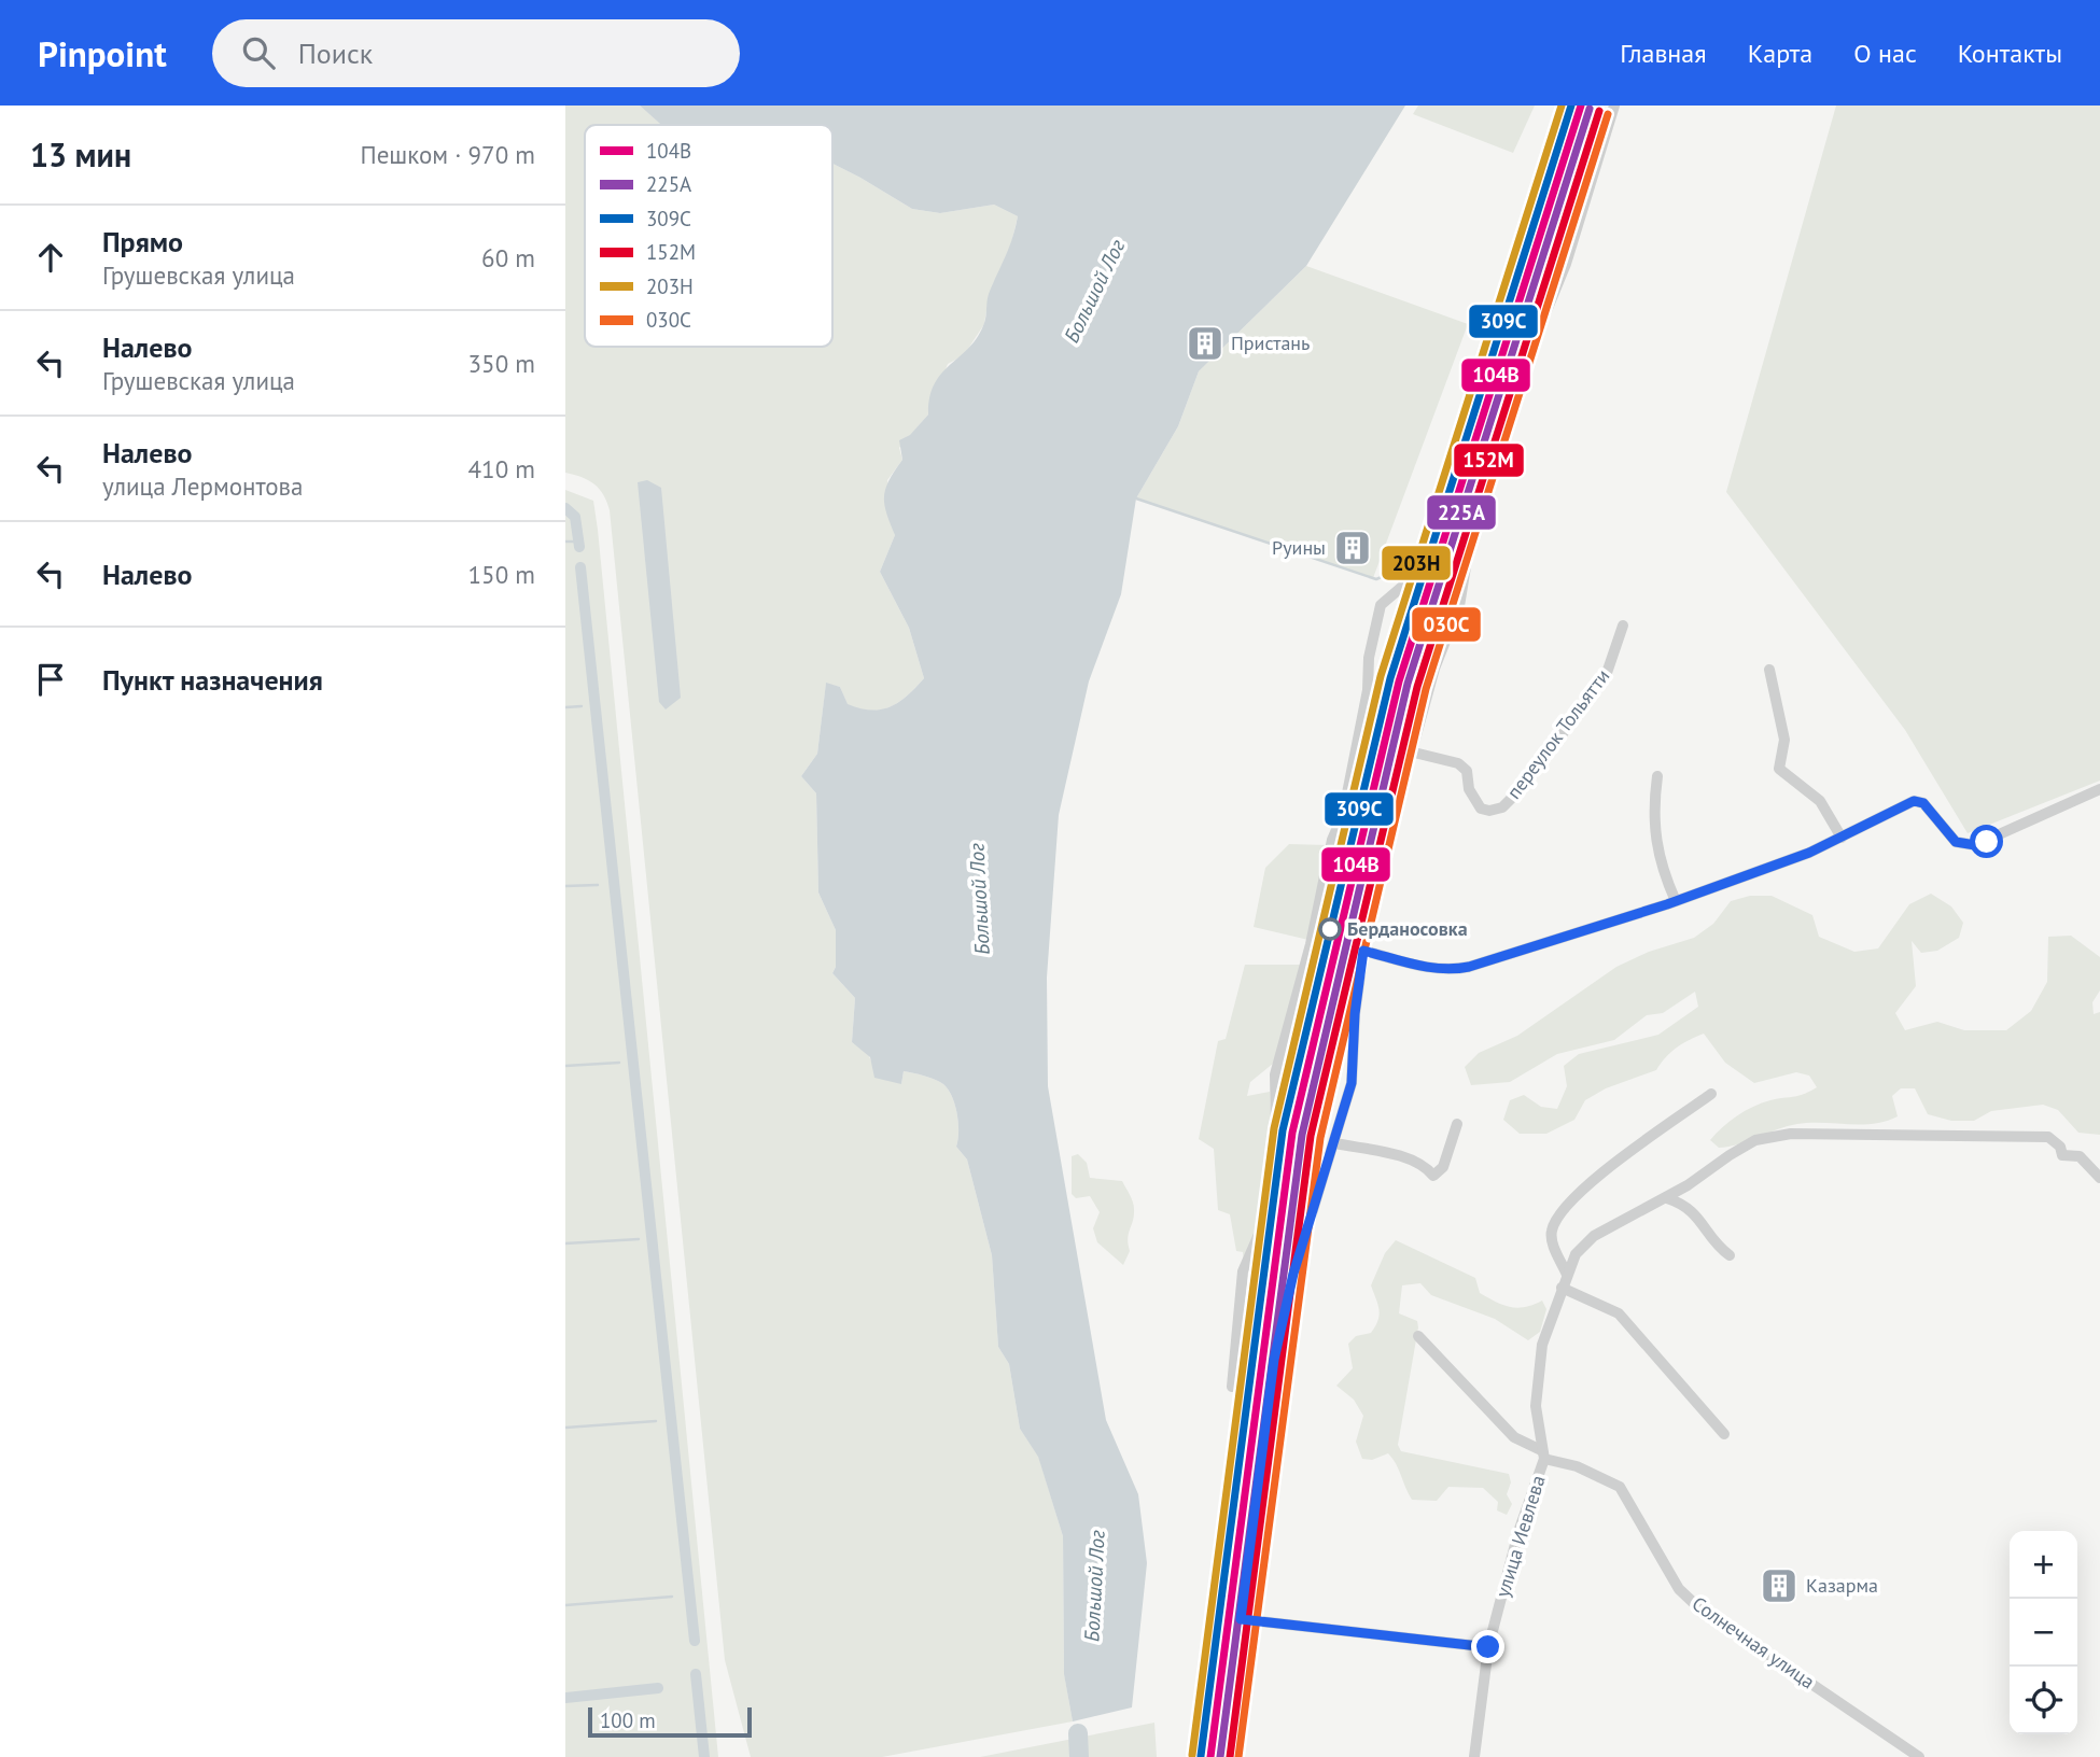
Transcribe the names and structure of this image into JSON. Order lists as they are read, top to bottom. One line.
{"streets":{"street":["переулок Тольятти","улица Иевлева","Солнечная улица"]},"crossings":[["улица Иевлева","Солнечная улица"]],"water":["Большой Лог"],"places":{"building":["Пристань","Руины","Казарма"],"other":["Берданосовка"]},"lines":["transit line 104В","transit line 309С","transit line 203Н","transit line 225А","transit line 152М","transit line 030C"],"legend":["104В","225А","309С","152М","203Н","030C"],"scale_bar":"100 m","page":{"header":"Pinpoint","search":"Поиск","nav":["Главная","Карта","О нас","Контакты"],"heading":["13 мин","Пешком · 970 m"],"list":[["Прямо","Грушевская улица","60 m"],["Налево","Грушевская улица","350 m"],["Налево","улица Лермонтова","410 m"],["Налево","150 m"],"Пункт назначения"],"map_buttons":["+","−"],"scale":"100 m"}}
